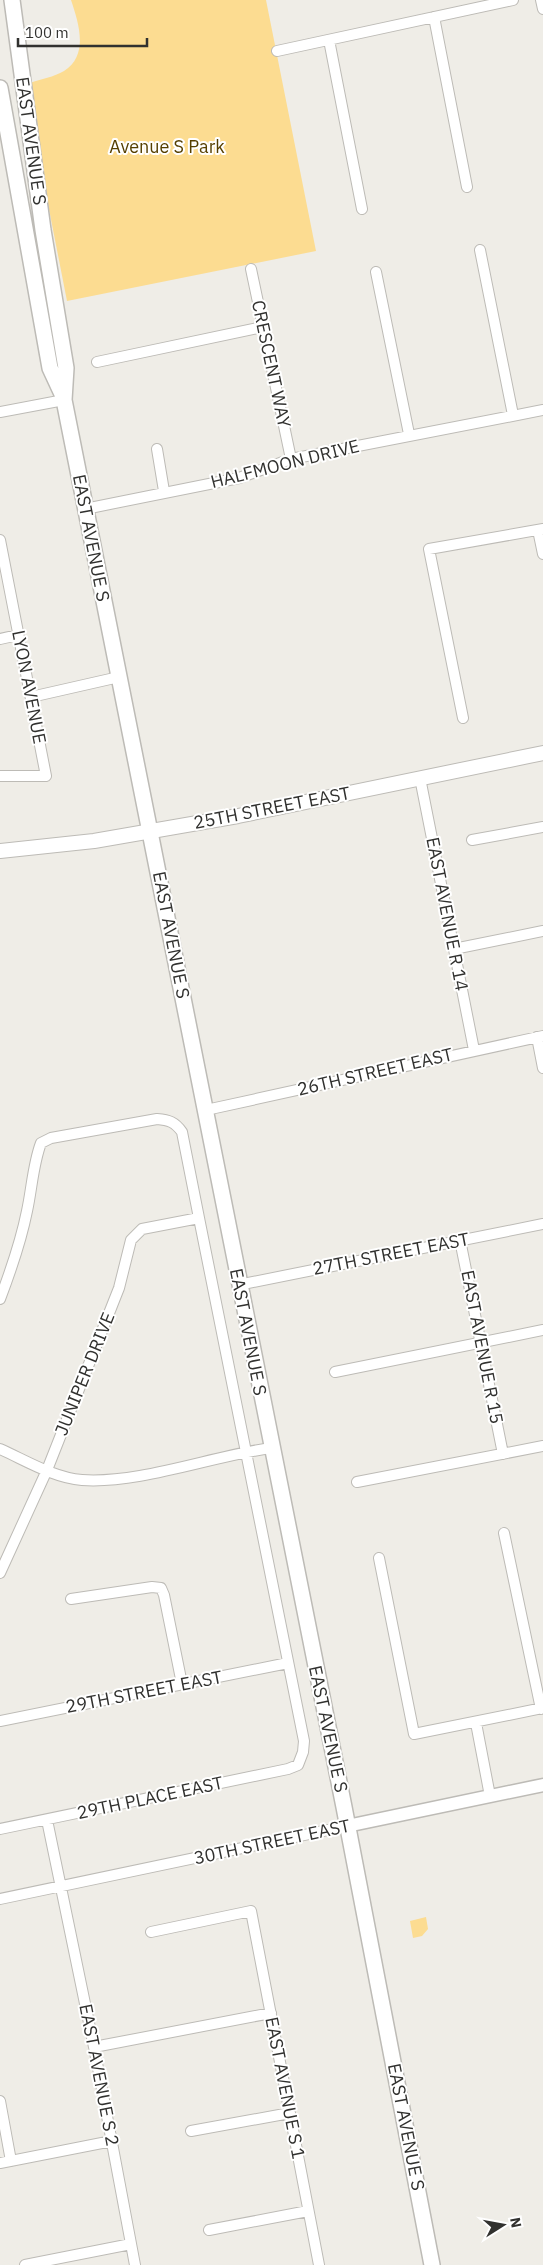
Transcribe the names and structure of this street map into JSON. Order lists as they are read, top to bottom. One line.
{"streets":{"main road":["EAST AVENUE S","25TH STREET EAST"],"street":["CRESCENT WAY","HALFMOON DRIVE","LYON AVENUE","EAST AVENUE R 14","26TH STREET EAST","27TH STREET EAST","EAST AVENUE R 15","JUNIPER DRIVE","29TH STREET EAST","29TH PLACE EAST","30TH STREET EAST","EAST AVENUE S 2","EAST AVENUE S 1"]},"crossings":[["EAST AVENUE S","HALFMOON DRIVE"],["EAST AVENUE S","25TH STREET EAST"],["EAST AVENUE S","26TH STREET EAST"],["EAST AVENUE S","27TH STREET EAST"],["EAST AVENUE S","JUNIPER DRIVE"],["EAST AVENUE S","29TH STREET EAST"],["EAST AVENUE S","29TH PLACE EAST"],["EAST AVENUE S","30TH STREET EAST"],["CRESCENT WAY","HALFMOON DRIVE"],["25TH STREET EAST","EAST AVENUE R 14"],["EAST AVENUE R 14","26TH STREET EAST"],["27TH STREET EAST","EAST AVENUE R 15"],["29TH PLACE EAST","EAST AVENUE S 2"],["30TH STREET EAST","EAST AVENUE S 2"]],"parks":["Avenue S Park"],"scale_bar":"100 m","north":"right"}
